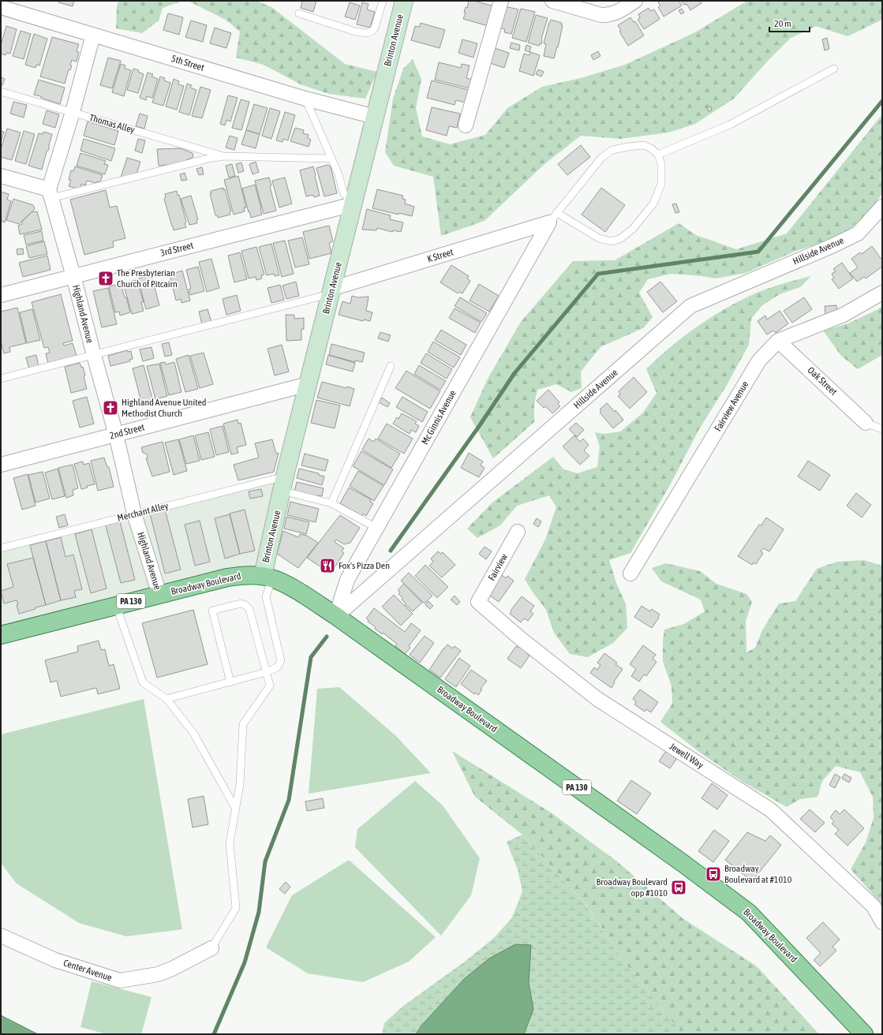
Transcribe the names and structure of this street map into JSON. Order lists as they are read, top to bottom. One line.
{"streets":{"main road":["Broadway Boulevard","PA 130"],"street":["Brinton Avenue","5th Street","3rd Street","Hillside Avenue","K Street","Highland Avenue","Oak Street","Fairview Avenue","Mc Ginnis Avenue","2nd Street","Fairview","Jewell Way","Center Avenue"],"lane":["Thomas Alley","Merchant Alley"]},"crossings":[["Brinton Avenue","5th Street"],["Brinton Avenue","3rd Street"],["Brinton Avenue","K Street"],["Brinton Avenue","2nd Street"],["Brinton Avenue","Merchant Alley"],["Brinton Avenue","Broadway Boulevard"],["3rd Street","Highland Avenue"],["Hillside Avenue","Mc Ginnis Avenue"],["Hillside Avenue","Broadway Boulevard"],["K Street","Mc Ginnis Avenue"],["Highland Avenue","2nd Street"],["Highland Avenue","Merchant Alley"],["Highland Avenue","Broadway Boulevard"],["Oak Street","Fairview Avenue"],["Mc Ginnis Avenue","Broadway Boulevard"],["Fairview","Jewell Way"]],"places":{"church":["The Presbyterian Church of Pitcairn","Highland Avenue United Methodist Church"],"restaurant":["Fox's Pizza Den"],"bus stop":["Broadway Boulevard at #1010","Broadway Boulevard opp #1010"]},"scale_bar":"20 m"}
